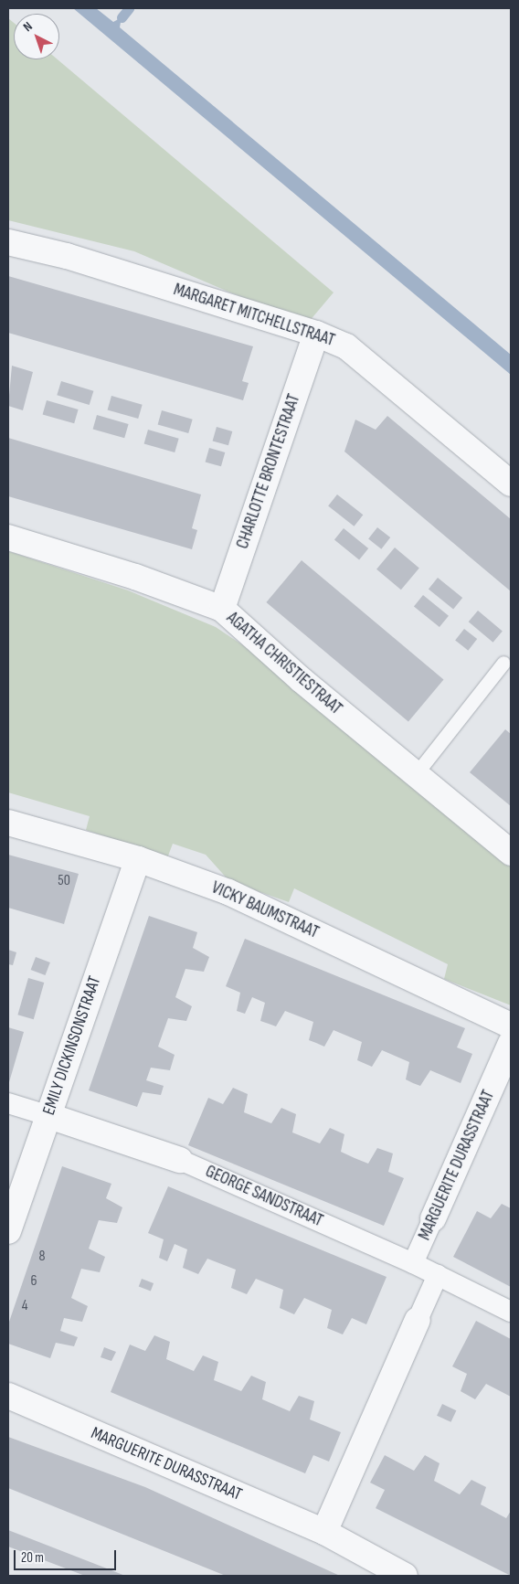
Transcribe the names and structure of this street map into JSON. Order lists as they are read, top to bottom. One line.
{"streets":{"street":["MARGARET MITCHELLSTRAAT","CHARLOTTE BRONTESTRAAT","AGATHA CHRISTIESTRAAT","VICKY BAUMSTRAAT","EMILY DICKINSONSTRAAT","MARGUERITE DURASSTRAAT","GEORGE SANDSTRAAT"]},"crossings":[["MARGARET MITCHELLSTRAAT","CHARLOTTE BRONTESTRAAT"],["CHARLOTTE BRONTESTRAAT","AGATHA CHRISTIESTRAAT"],["VICKY BAUMSTRAAT","EMILY DICKINSONSTRAAT"],["EMILY DICKINSONSTRAAT","GEORGE SANDSTRAAT"],["MARGUERITE DURASSTRAAT","GEORGE SANDSTRAAT"]],"house_numbers":["50","8","6","4"],"scale_bar":"20 m","north":"top left"}
